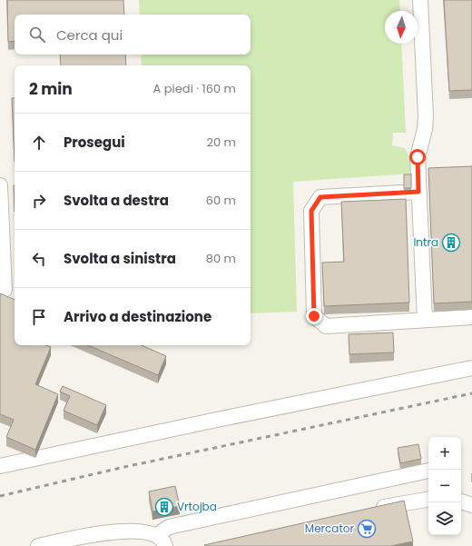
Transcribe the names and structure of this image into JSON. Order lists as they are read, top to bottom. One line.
{"places":{"building":["Intra","Vrtojba"],"supermarket":["Mercator"]},"north":"bottom","page":{"search":"Cerca qui","heading":["2 min","A piedi · 160 m"],"list":[["Prosegui","20 m"],["Svolta a destra","60 m"],["Svolta a sinistra","80 m"],"Arrivo a destinazione"],"map_buttons":["+","−"]}}
